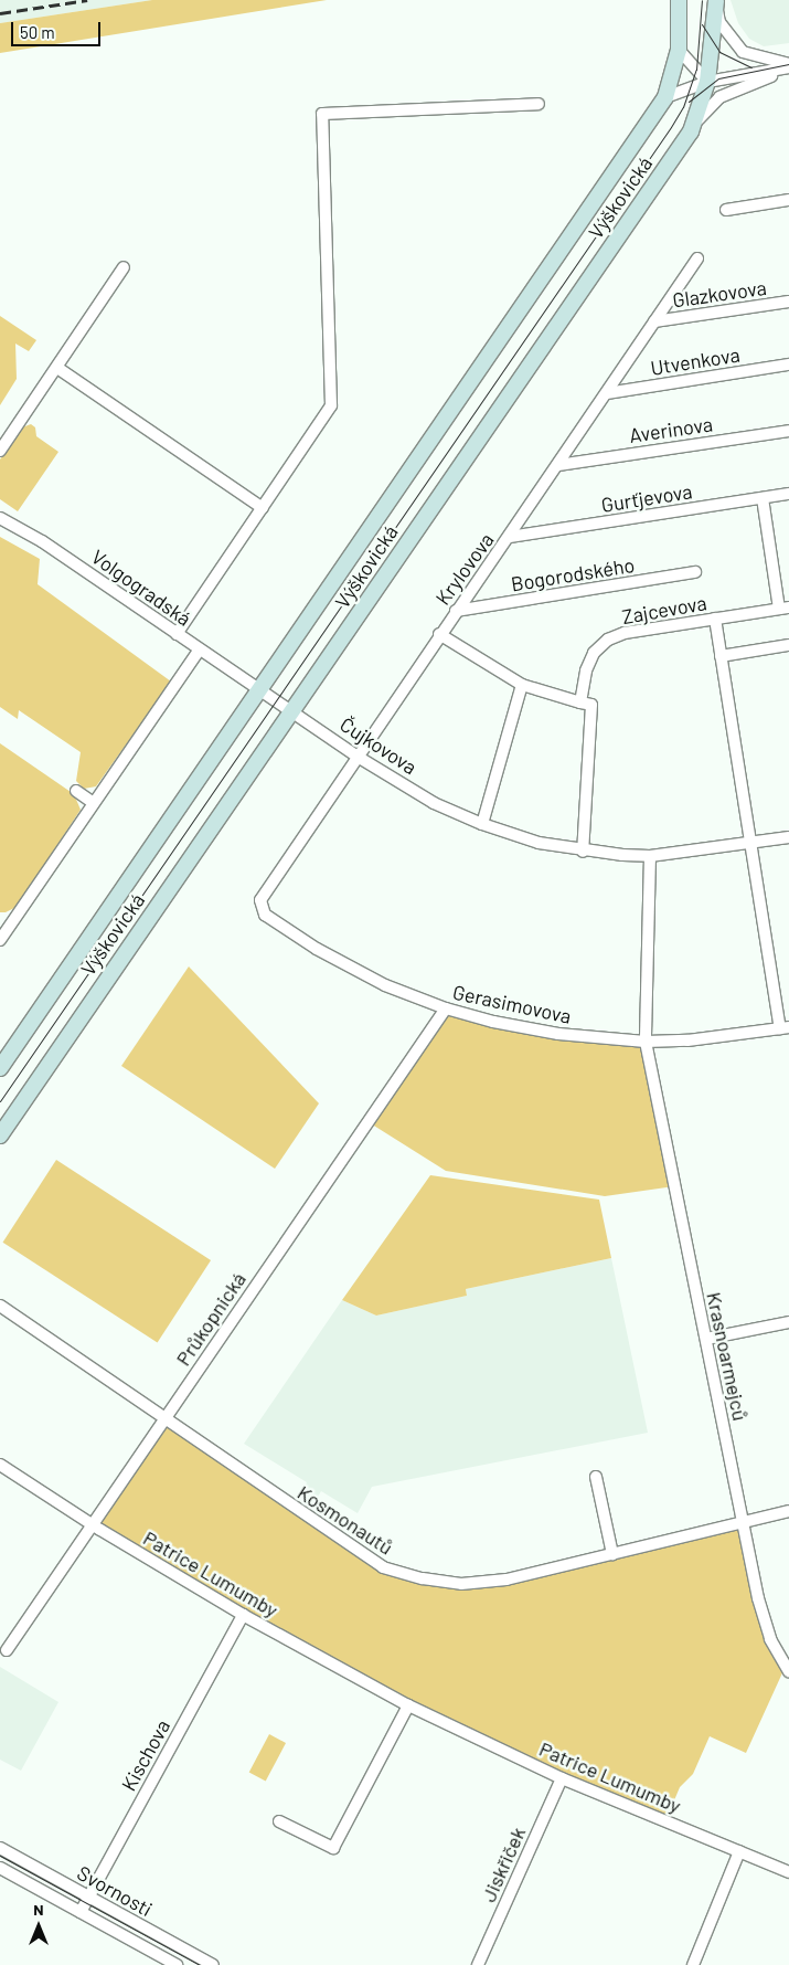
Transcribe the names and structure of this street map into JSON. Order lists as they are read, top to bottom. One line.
{"streets":{"street":["Výškovická","Glazkovova","Utvenkova","Averinova","Gurťjevova","Krylovova","Bogorodského","Volgogradská","Zajcevova","Čujkovova","Gerasimovova","Průkopnická","Krasnoarmejců","Kosmonautů","Patrice Lumumby","Kischova","Jiskřiček","Svornosti"]},"crossings":[["Výškovická","Volgogradská"],["Výškovická","Čujkovova"],["Glazkovova","Krylovova"],["Utvenkova","Krylovova"],["Averinova","Krylovova"],["Gurťjevova","Krylovova"],["Krylovova","Bogorodského"],["Krylovova","Čujkovova"],["Krylovova","Gerasimovova"],["Volgogradská","Čujkovova"],["Čujkovova","Krasnoarmejců"],["Gerasimovova","Průkopnická"],["Gerasimovova","Krasnoarmejců"],["Průkopnická","Kosmonautů"],["Průkopnická","Patrice Lumumby"],["Krasnoarmejců","Kosmonautů"],["Patrice Lumumby","Kischova"],["Patrice Lumumby","Jiskřiček"],["Kischova","Svornosti"]],"scale_bar":"50 m","north":"top"}
